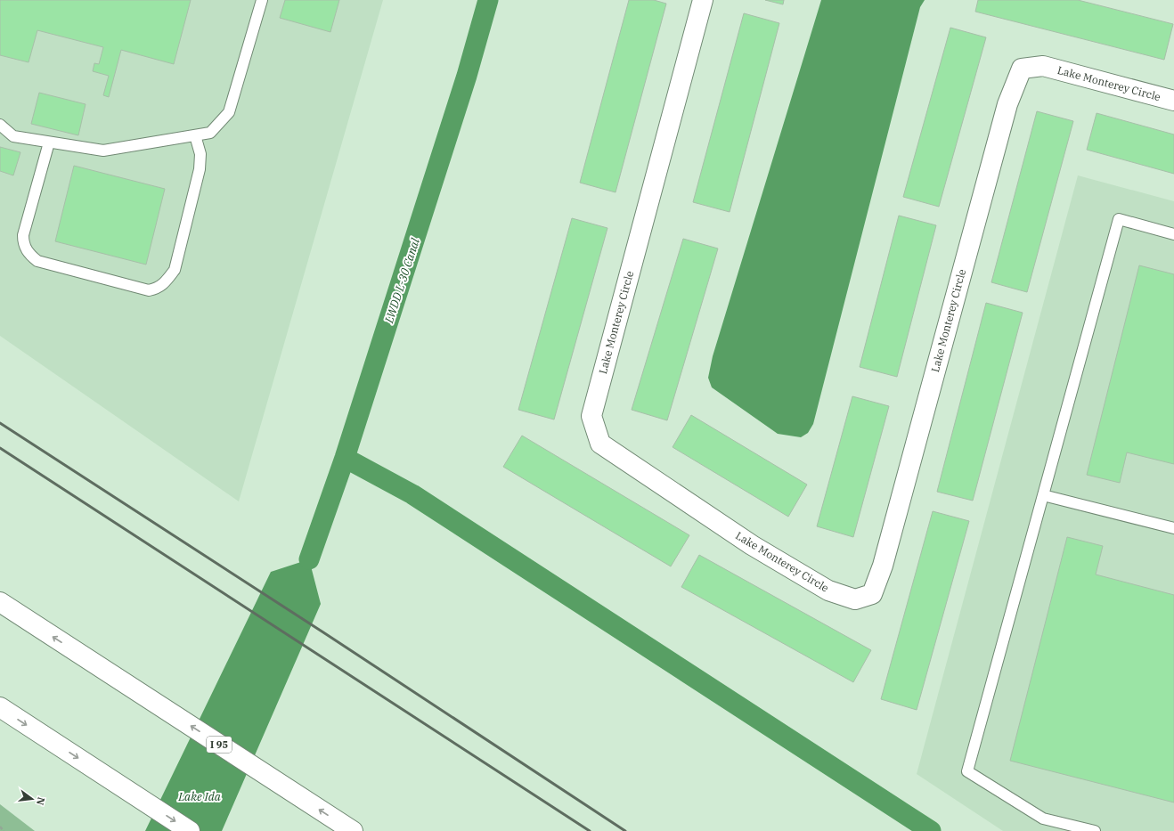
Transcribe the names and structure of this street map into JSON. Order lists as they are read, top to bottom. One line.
{"streets":{"main road":["Lake Monterey Circle","I 95"]},"water":["LWDD L-30 Canal","Lake Ida"],"north":"right"}
